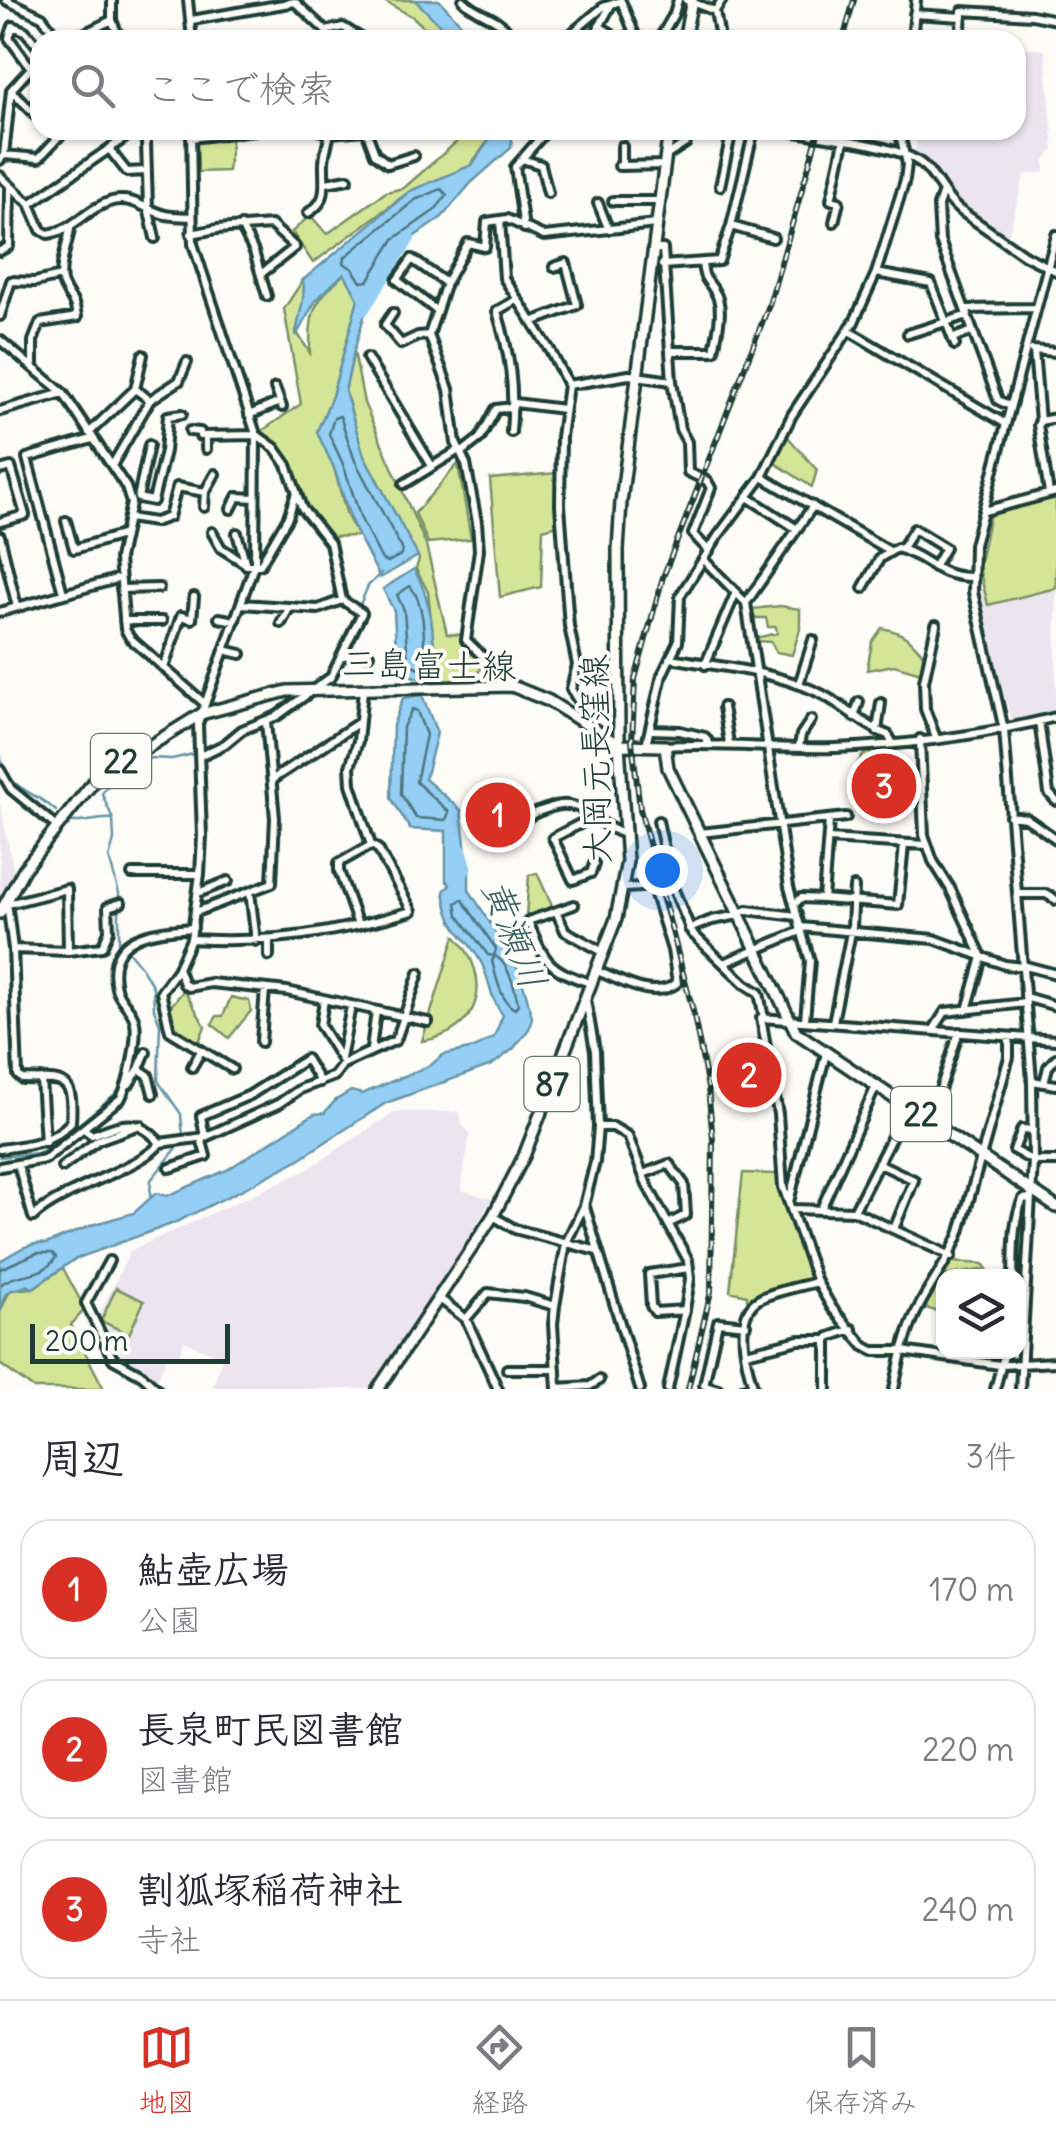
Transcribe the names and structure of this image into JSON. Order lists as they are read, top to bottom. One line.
{"streets":{"main road":["三島富士線","大岡元長窪線","22","87"]},"crossings":[["三島富士線","大岡元長窪線"],["三島富士線","22"]],"water":["黄瀬川"],"scale_bar":"200 m","page":{"search":"ここで検索","pins":["3","1","2"],"scale":"200 m","heading":["周辺","3件"],"list":[{"mark":"1","name":"鮎壺広場","note":"公園","value":"170 m"},{"mark":"2","name":"長泉町民図書館","note":"図書館","value":"220 m"},{"mark":"3","name":"割狐塚稲荷神社","note":"寺社","value":"240 m"}],"nav":["地図","経路","保存済み"]}}
